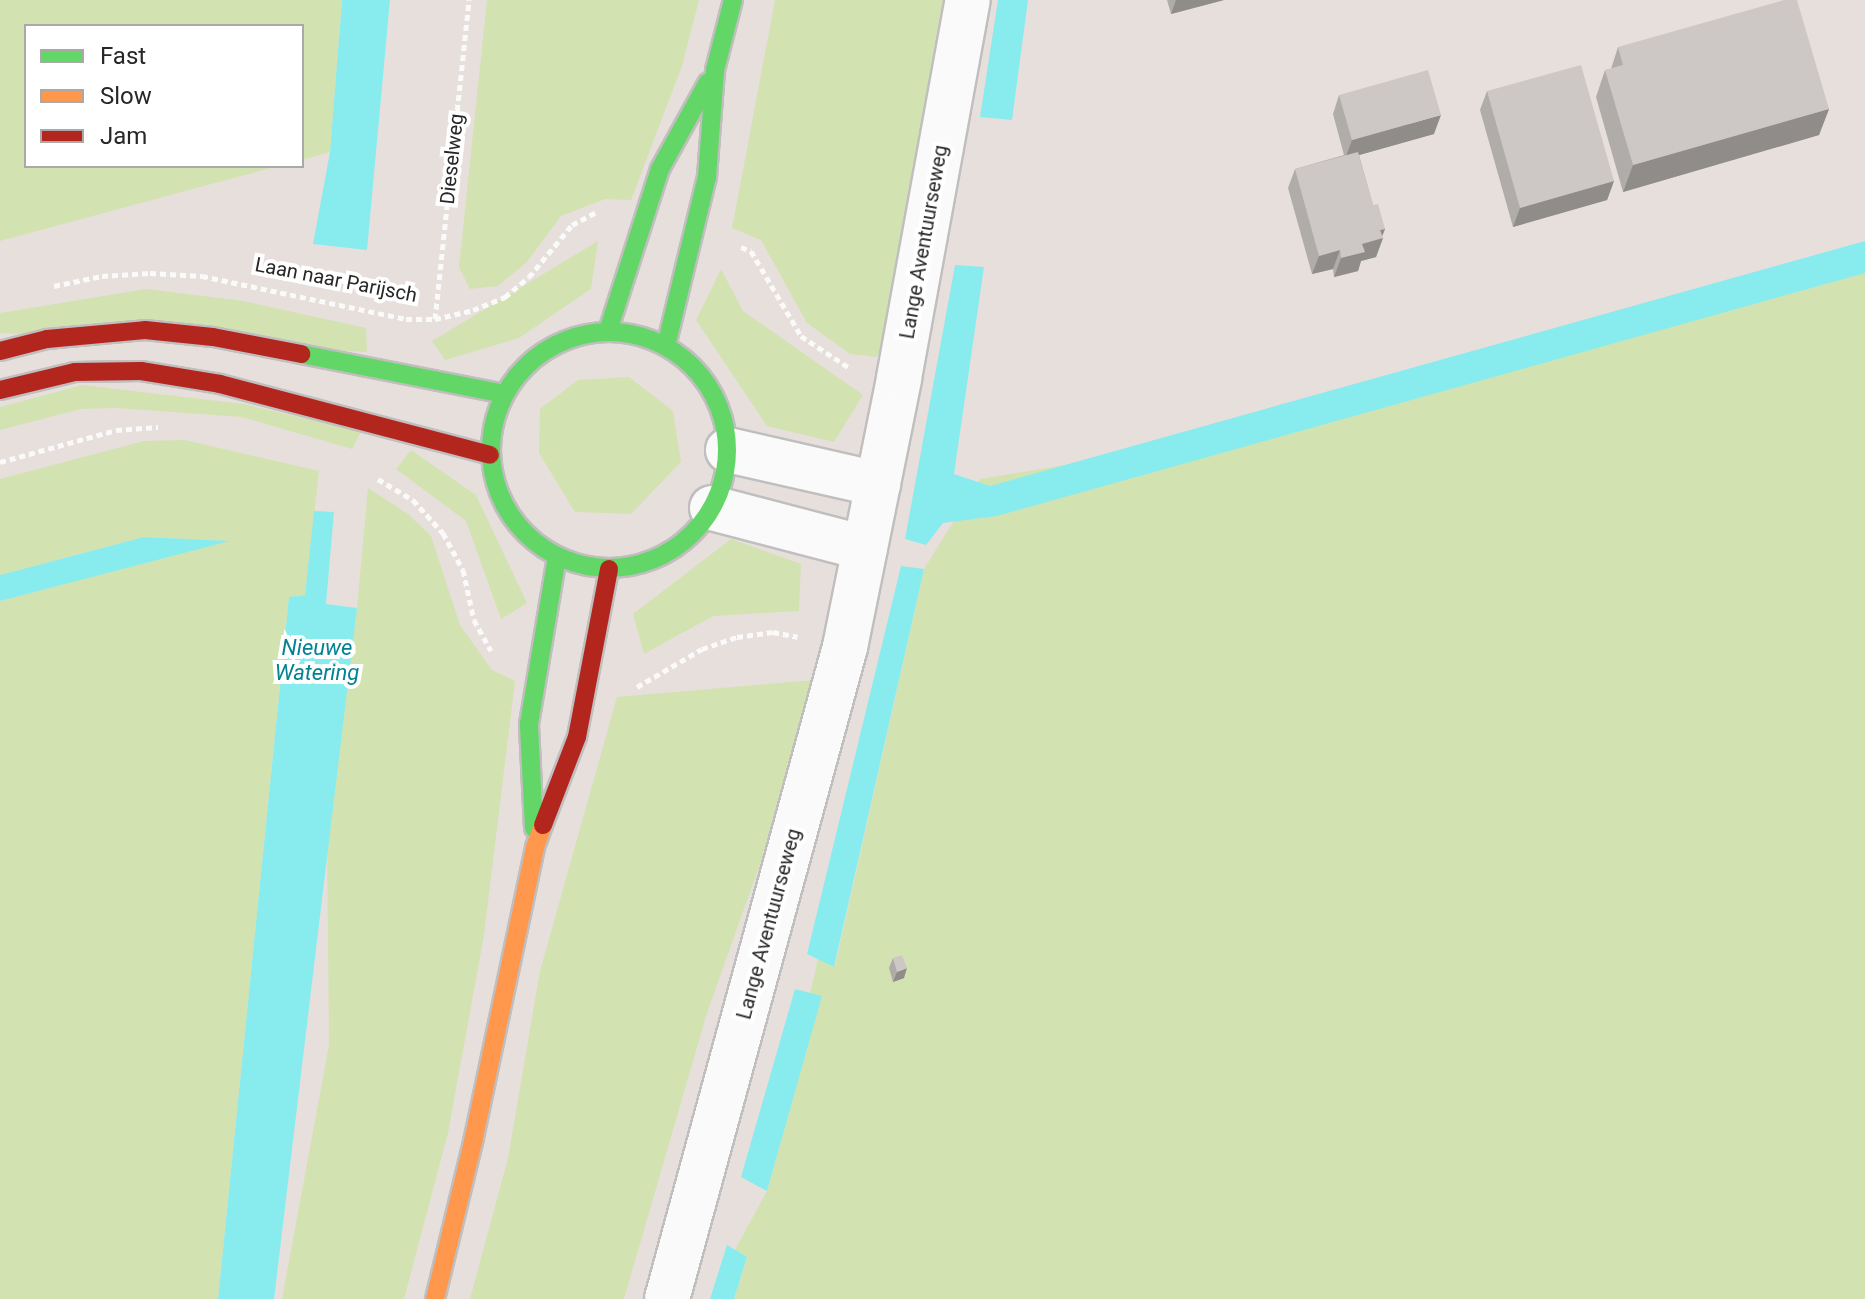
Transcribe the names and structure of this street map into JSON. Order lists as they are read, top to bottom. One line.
{"streets":{"street":["Lange Aventuurseweg"],"path":["Dieselweg","Laan naar Parijsch"]},"crossings":[["Dieselweg","Laan naar Parijsch"]],"water":["Nieuwe Watering"],"legend":["Fast","Slow","Jam"]}
